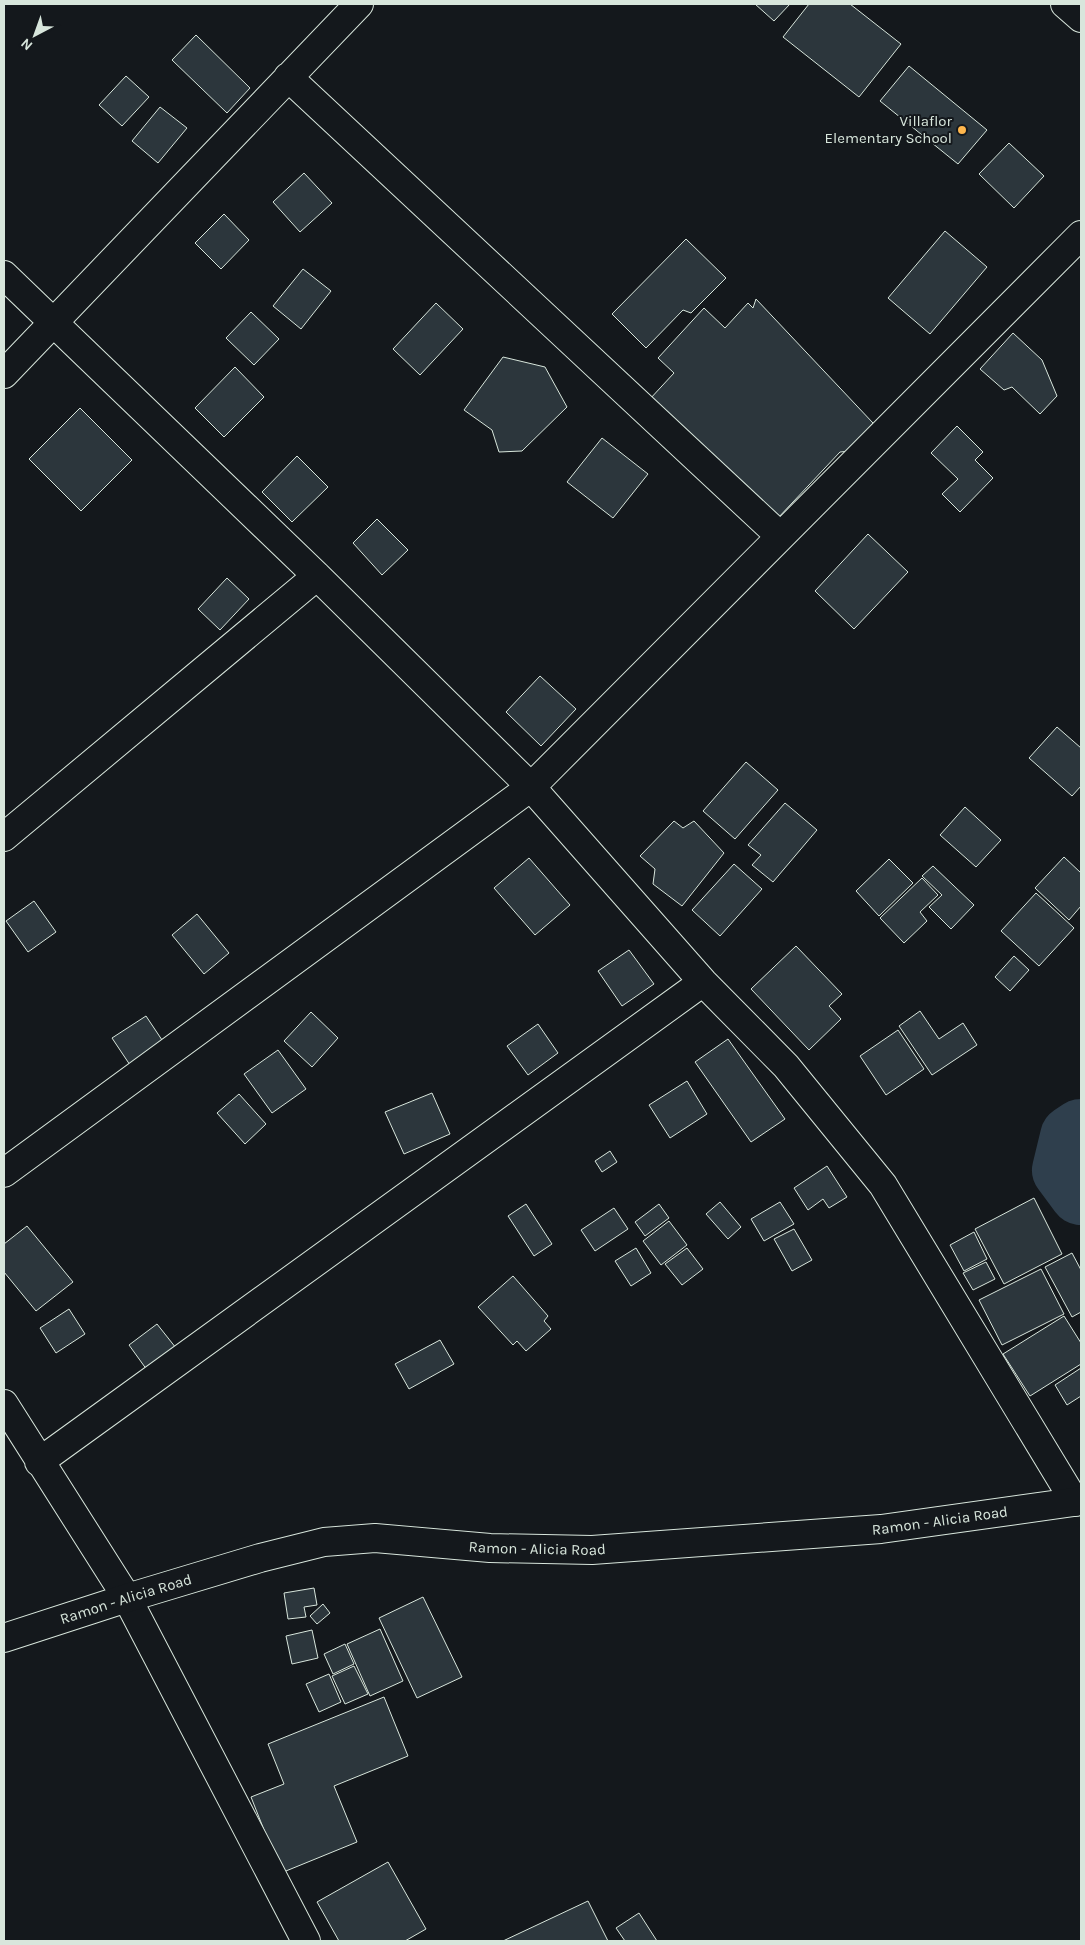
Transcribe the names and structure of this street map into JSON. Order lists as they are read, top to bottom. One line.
{"streets":{"street":["Ramon - Alicia Road"]},"places":["Villaflor Elementary School"],"north":"bottom left"}
